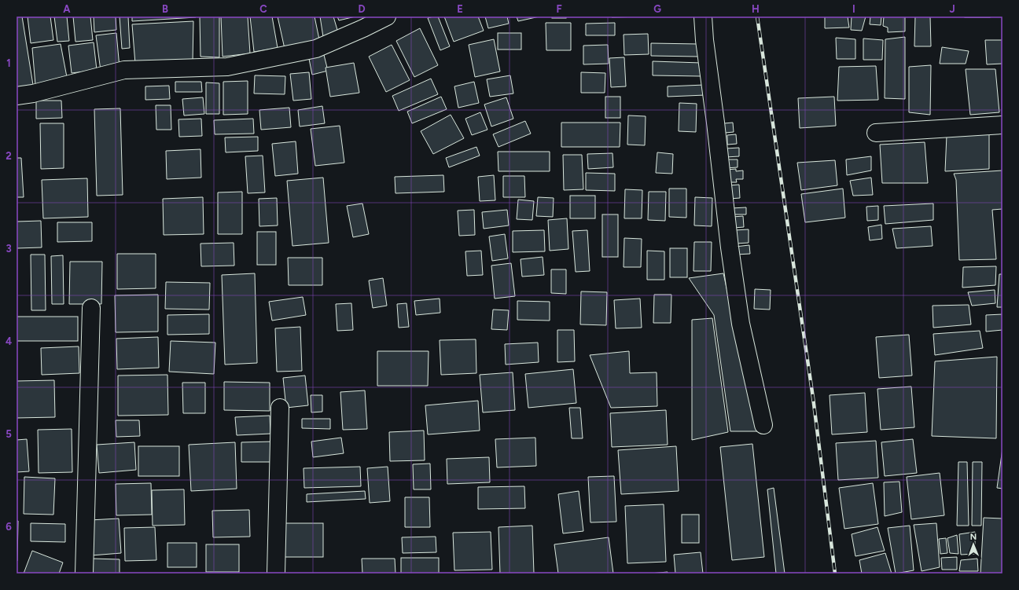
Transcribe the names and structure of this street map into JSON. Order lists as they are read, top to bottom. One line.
{"north":"top","grid":{"columns":["A","B","C","D","E","F","G","H","I","J"],"rows":["1","2","3","4","5","6"]}}
